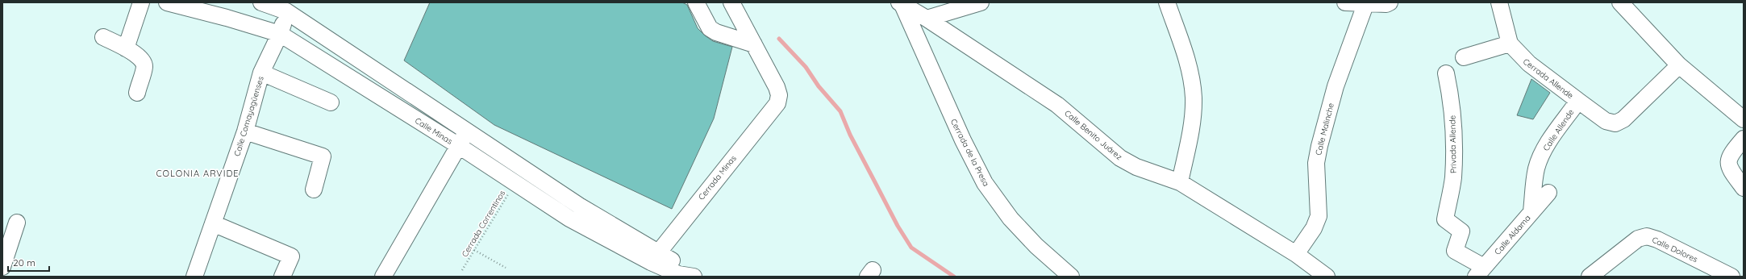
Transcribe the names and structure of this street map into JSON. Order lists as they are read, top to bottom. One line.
{"streets":{"street":["Cerrada Allende","Calle Comayagüenses","Calle Malinche","Calle Allende","Calle Minas","Calle Benito Juárez","Privada Allende","Cerrada de la Presa","Cerrada Minas","Calle Aldama","Calle Dolores"],"path":["Cerrada Correntinos"]},"crossings":[["Cerrada Allende","Calle Allende"],["Calle Comayagüenses","Calle Minas"],["Calle Malinche","Calle Benito Juárez"],["Calle Allende","Calle Aldama"],["Calle Minas","Cerrada Minas"],["Calle Minas","Cerrada Correntinos"],["Calle Benito Juárez","Cerrada de la Presa"],["Privada Allende","Calle Aldama"]],"districts":["COLONIA ARVIDE"],"scale_bar":"20 m"}
